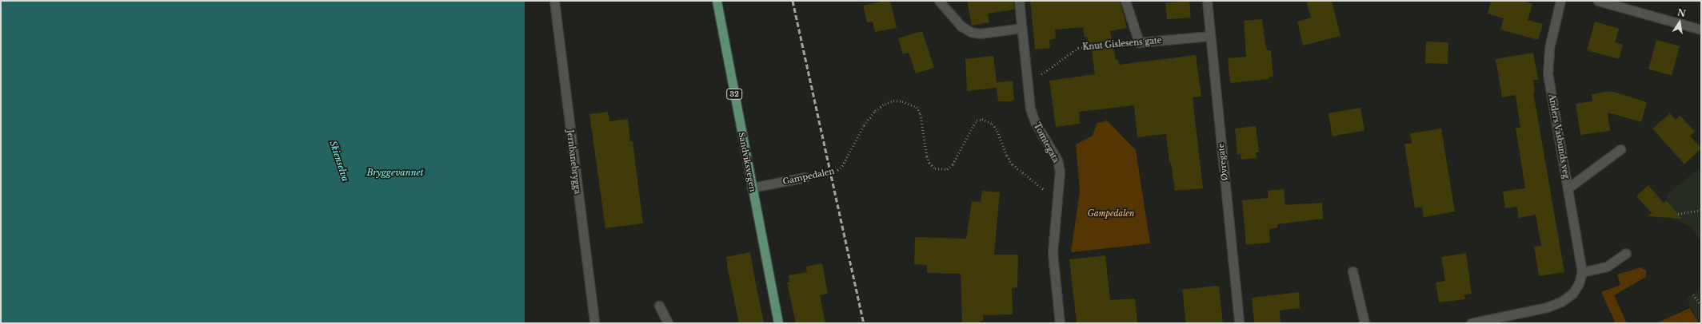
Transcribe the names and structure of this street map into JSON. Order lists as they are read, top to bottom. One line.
{"streets":{"main road":["32","Sandviksvegen"],"street":["Knut Gislesens gate","Anders Vasbunds veg","Tomtegata","Jernbanebrygga","Øvregate","Gampedalen"]},"crossings":[["Knut Gislesens gate","Tomtegata"],["Knut Gislesens gate","Øvregate"],["Tomtegata","Gampedalen"],["Sandviksvegen","Gampedalen"]],"water":["Skienselva","Bryggevannet"],"parks":["Gampedalen"],"north":"top"}
